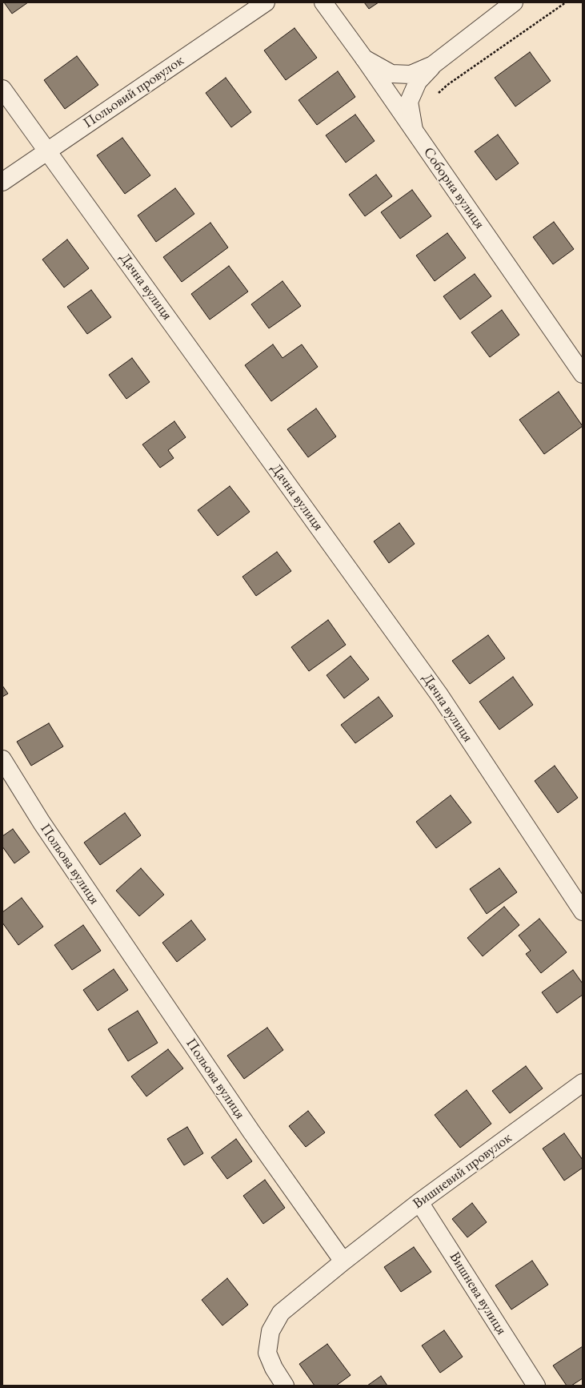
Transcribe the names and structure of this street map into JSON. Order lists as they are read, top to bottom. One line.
{"streets":{"street":["Польовий провулок","Соборна вулиця","Дачна вулиця","Польова вулиця","Вишневий провулок","Вишнева вулиця"]},"crossings":[["Польовий провулок","Дачна вулиця"],["Польова вулиця","Вишневий провулок"],["Вишневий провулок","Вишнева вулиця"]]}
